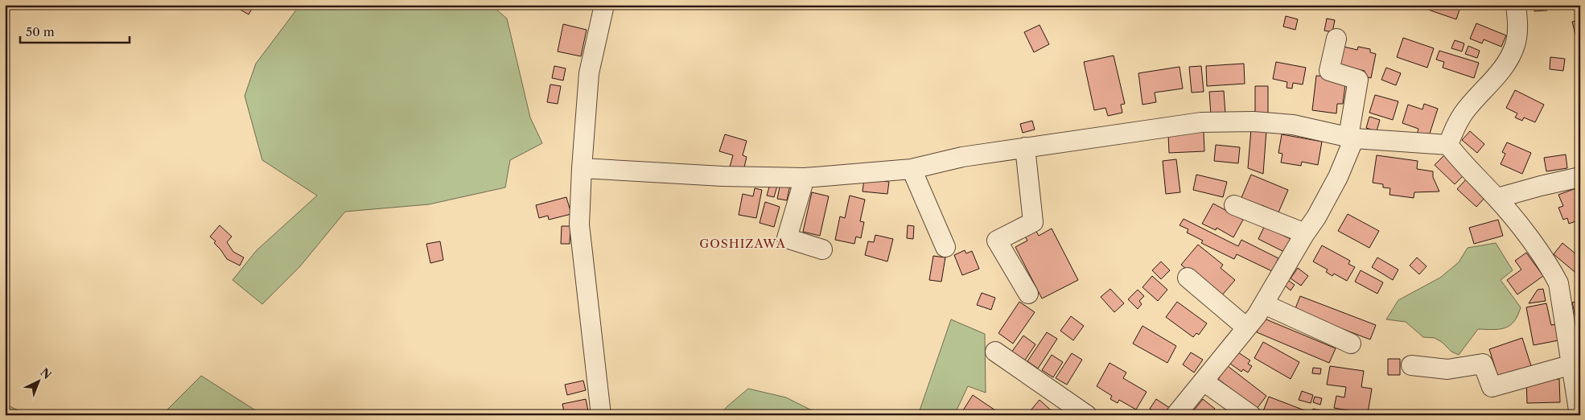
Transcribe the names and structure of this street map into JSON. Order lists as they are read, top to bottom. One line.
{"districts":["GOSHIZAWA"],"scale_bar":"50 m","north":"top right"}
